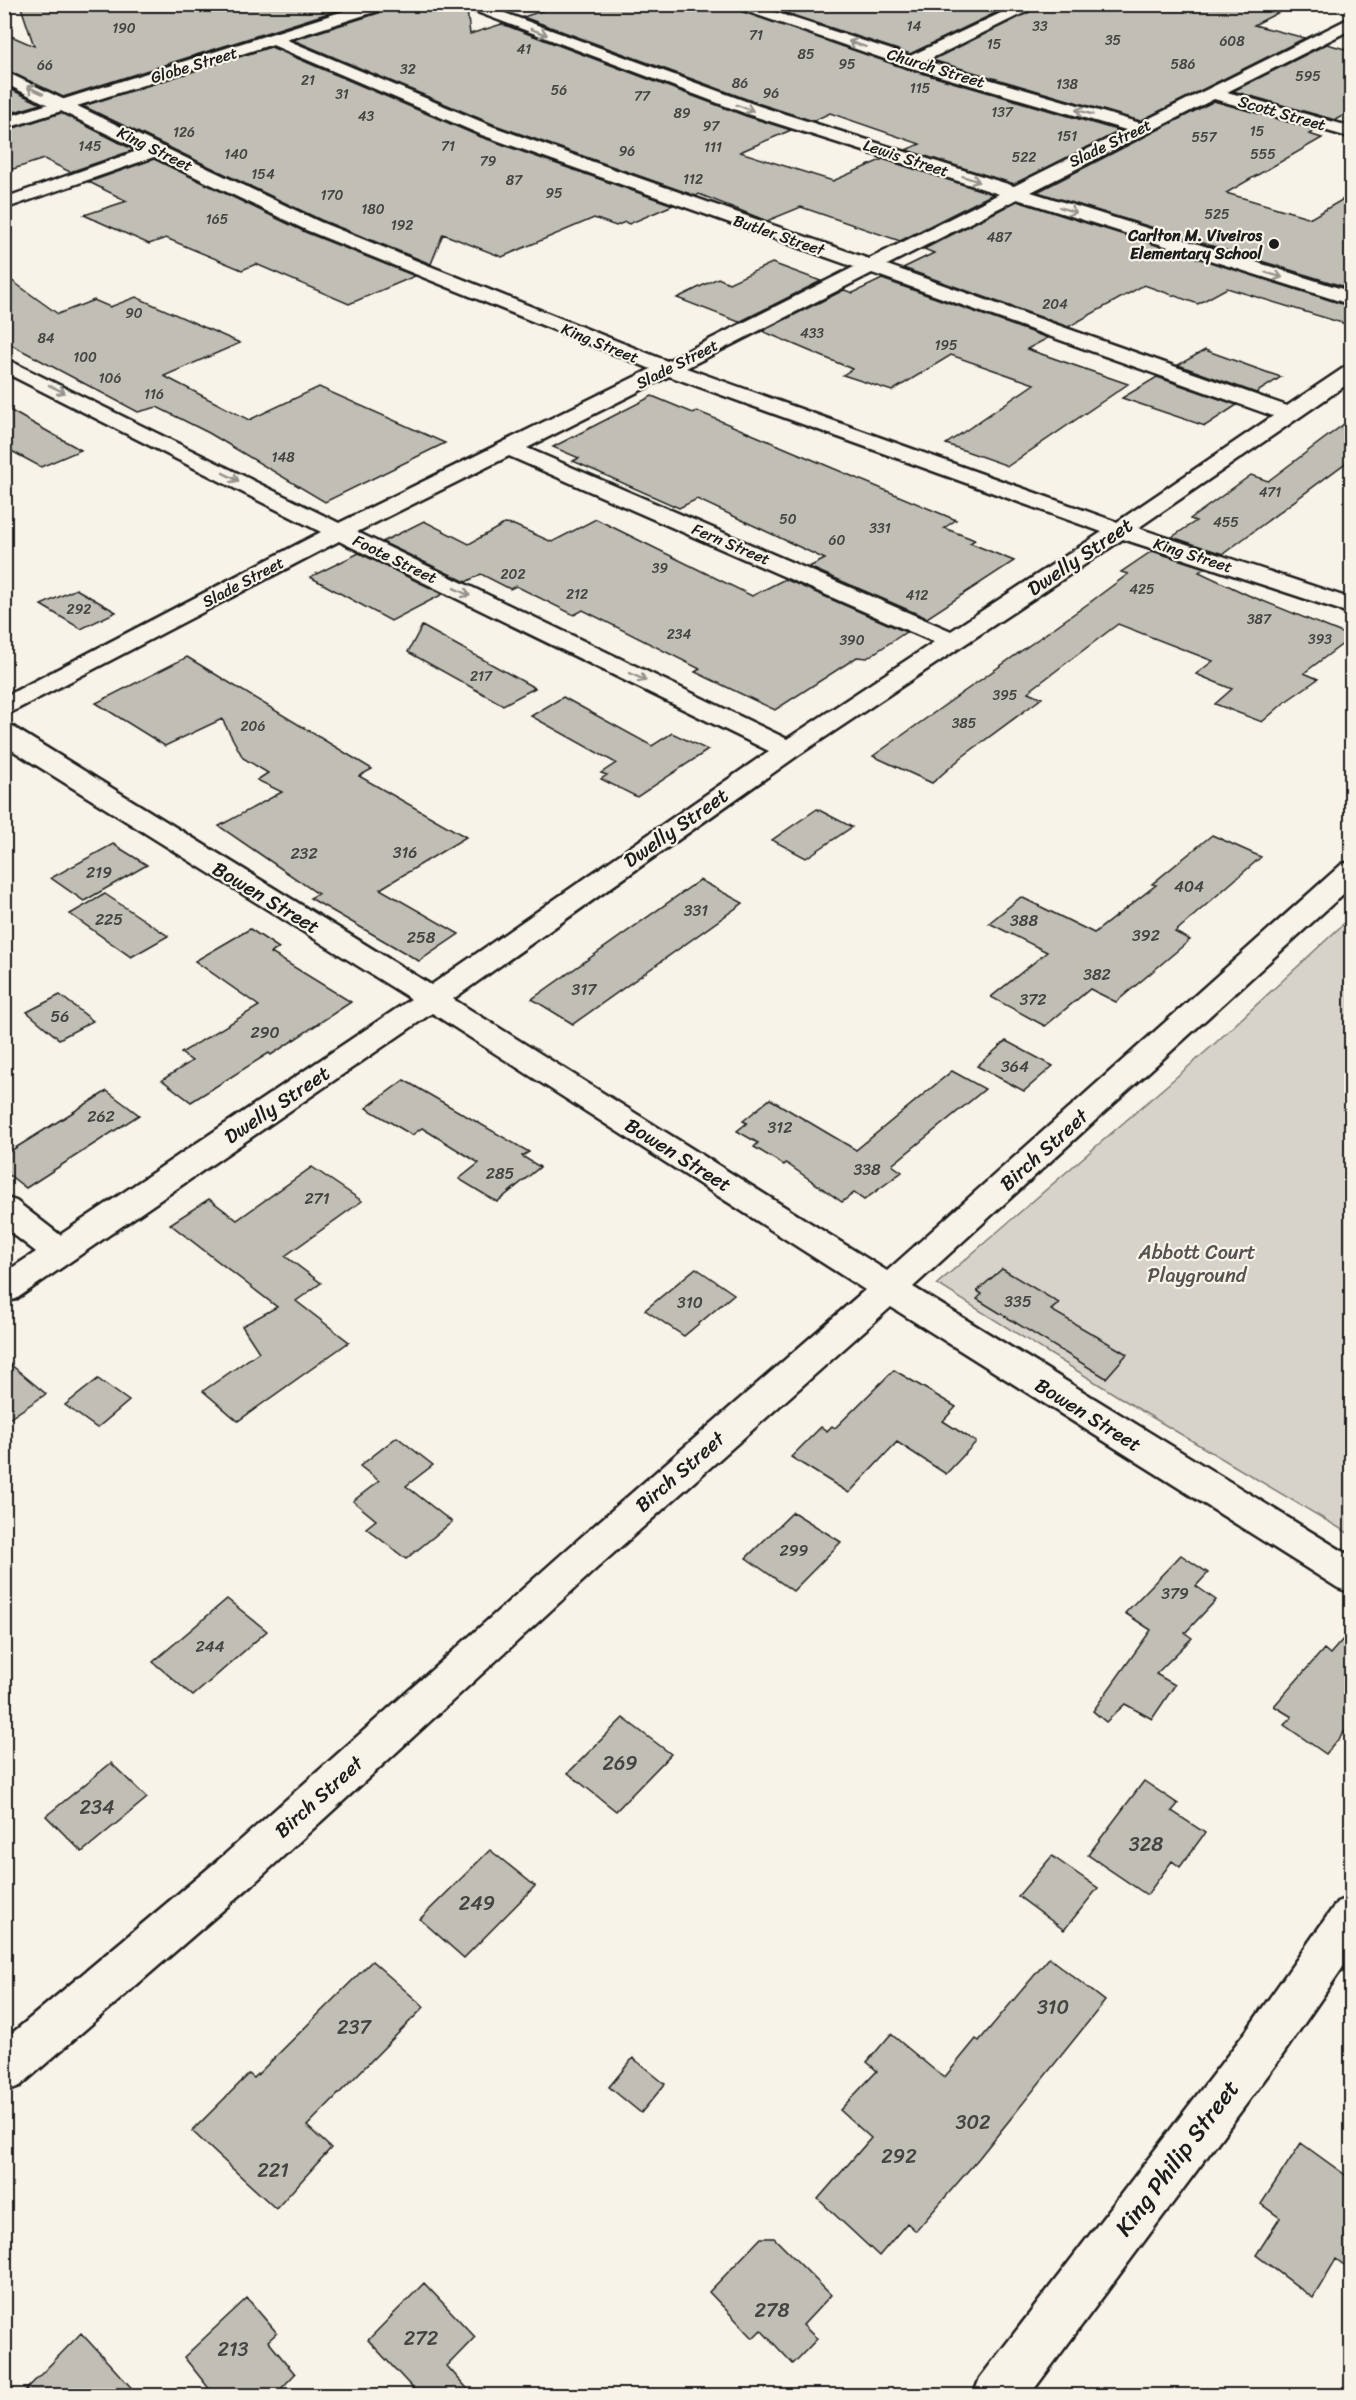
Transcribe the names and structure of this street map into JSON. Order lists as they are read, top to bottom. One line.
{"streets":{"street":["Globe Street","Church Street","Scott Street","Slade Street","King Street","Lewis Street","Butler Street","Fern Street","Dwelly Street","Foote Street","Bowen Street","Birch Street","King Philip Street"]},"crossings":[["Globe Street","King Street"],["Globe Street","Butler Street"],["Church Street","Slade Street"],["Scott Street","Slade Street"],["Slade Street","King Street"],["Slade Street","Lewis Street"],["Slade Street","Butler Street"],["Slade Street","Fern Street"],["Slade Street","Foote Street"],["King Street","Dwelly Street"],["Butler Street","Dwelly Street"],["Fern Street","Dwelly Street"],["Dwelly Street","Foote Street"],["Dwelly Street","Bowen Street"],["Bowen Street","Birch Street"]],"one_way":["Church Street","Lewis Street","Foote Street"],"parks":["Abbott Court Playground"],"places":["Carlton M. Viveiros Elementary School"],"house_numbers":["14","33","190","71","35","608","15","41","85","95","586","66","32","595","21","86","138","115","56","96","31","77","137","89","43","97","15","126","151","557","145","71","111","96","140","555","522","79","154","112","87","95","170","180","525","165","192","487","204","90","433","84","195","100","106","116","148","471","50","455","331","60","39","202","425","212","412","292","387","234","393","390","217","395","385","206","316","232","219","404","331","225","388","392","258","382","317","372","56","290","364","262","312","338","285","271","335","310","299","379","244","269","234","328","249","310","237","302","292","221","278","272","213"]}
